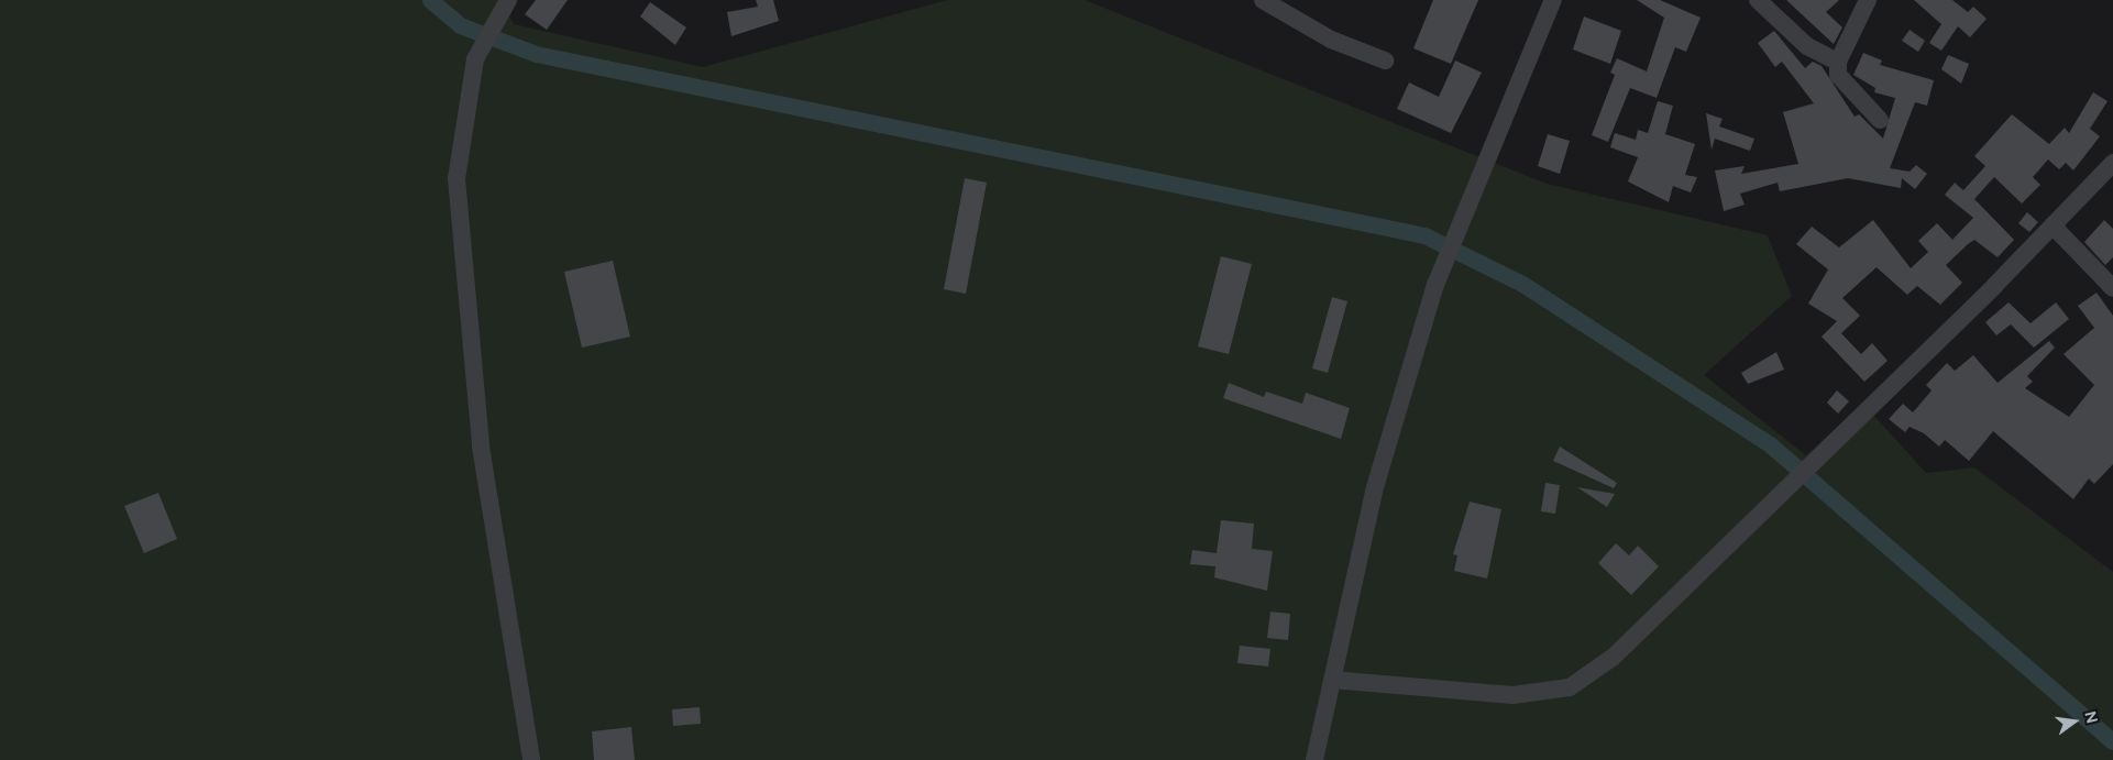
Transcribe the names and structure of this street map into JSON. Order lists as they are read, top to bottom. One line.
{"north":"right"}
